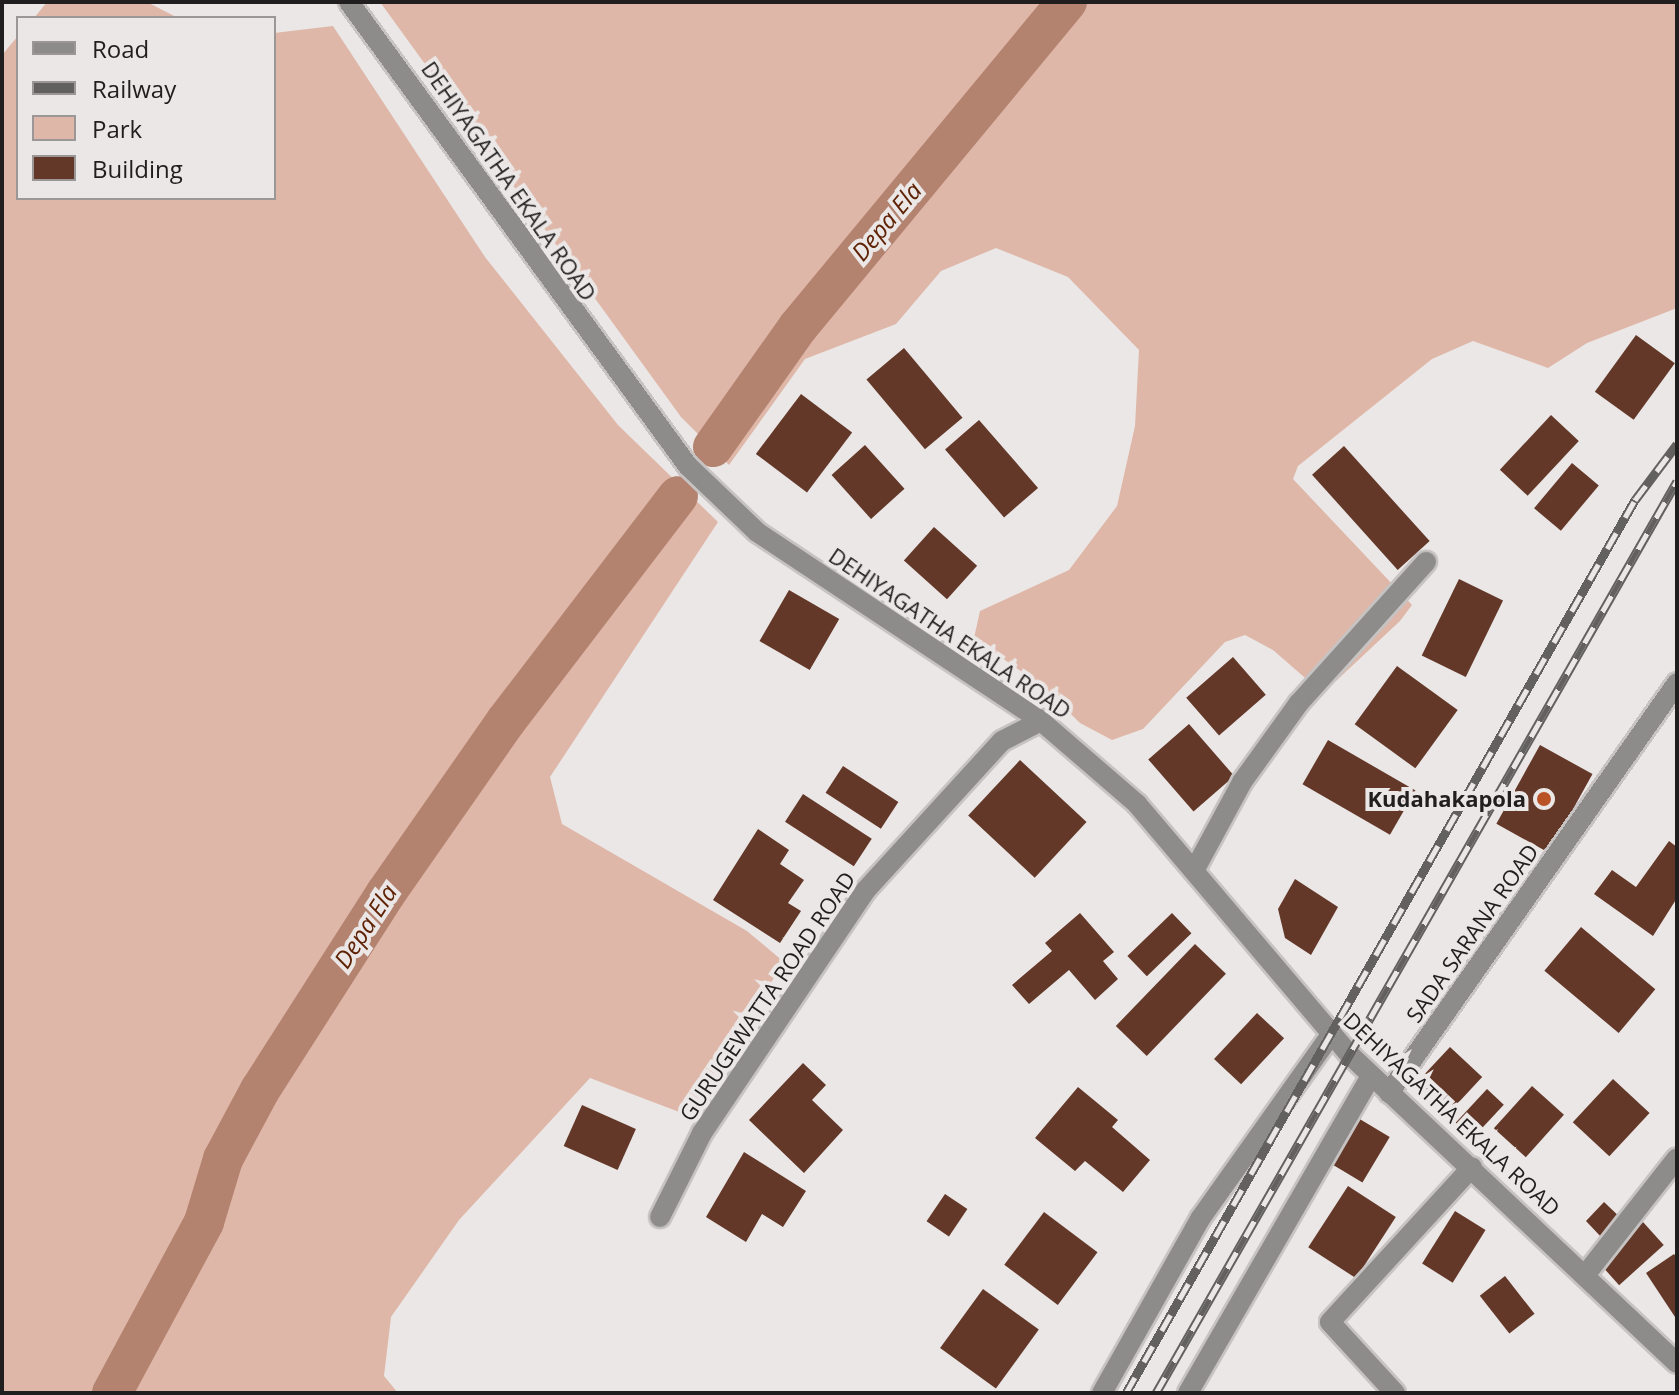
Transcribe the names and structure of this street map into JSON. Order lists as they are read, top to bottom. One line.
{"streets":{"street":["DEHIYAGATHA EKALA ROAD","SADA SARANA ROAD","GURUGEWATTA ROAD ROAD"]},"crossings":[["DEHIYAGATHA EKALA ROAD","SADA SARANA ROAD"],["DEHIYAGATHA EKALA ROAD","GURUGEWATTA ROAD ROAD"]],"water":["Depa Ela"],"places":["Kudahakapola"],"legend":["Road","Railway","Park","Building"]}
